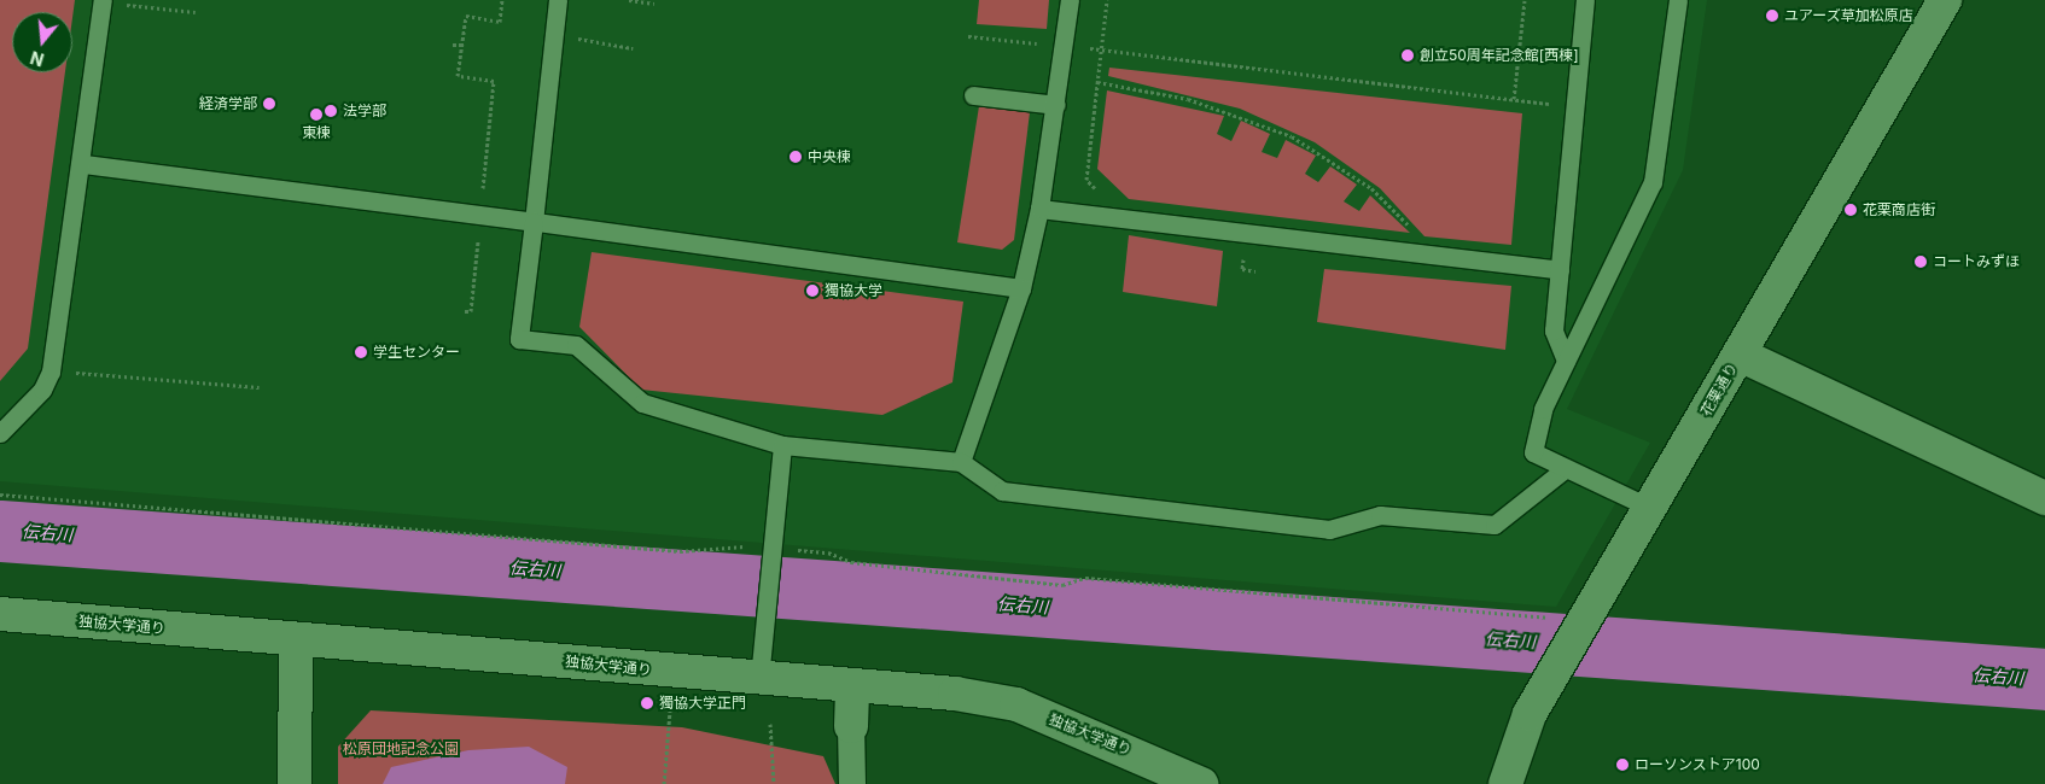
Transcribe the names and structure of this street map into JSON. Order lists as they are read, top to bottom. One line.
{"streets":{"street":["花栗通り","独協大学通り"]},"water":["伝右川"],"parks":["松原団地記念公園"],"places":["ユアーズ草加松原店","創立50周年記念館[西棟]","経済学部","法学部","東棟","中央棟","花栗商店街","コートみずほ","獨協大学","学生センター","獨協大学正門","ローソンストア100"],"north":"bottom"}
